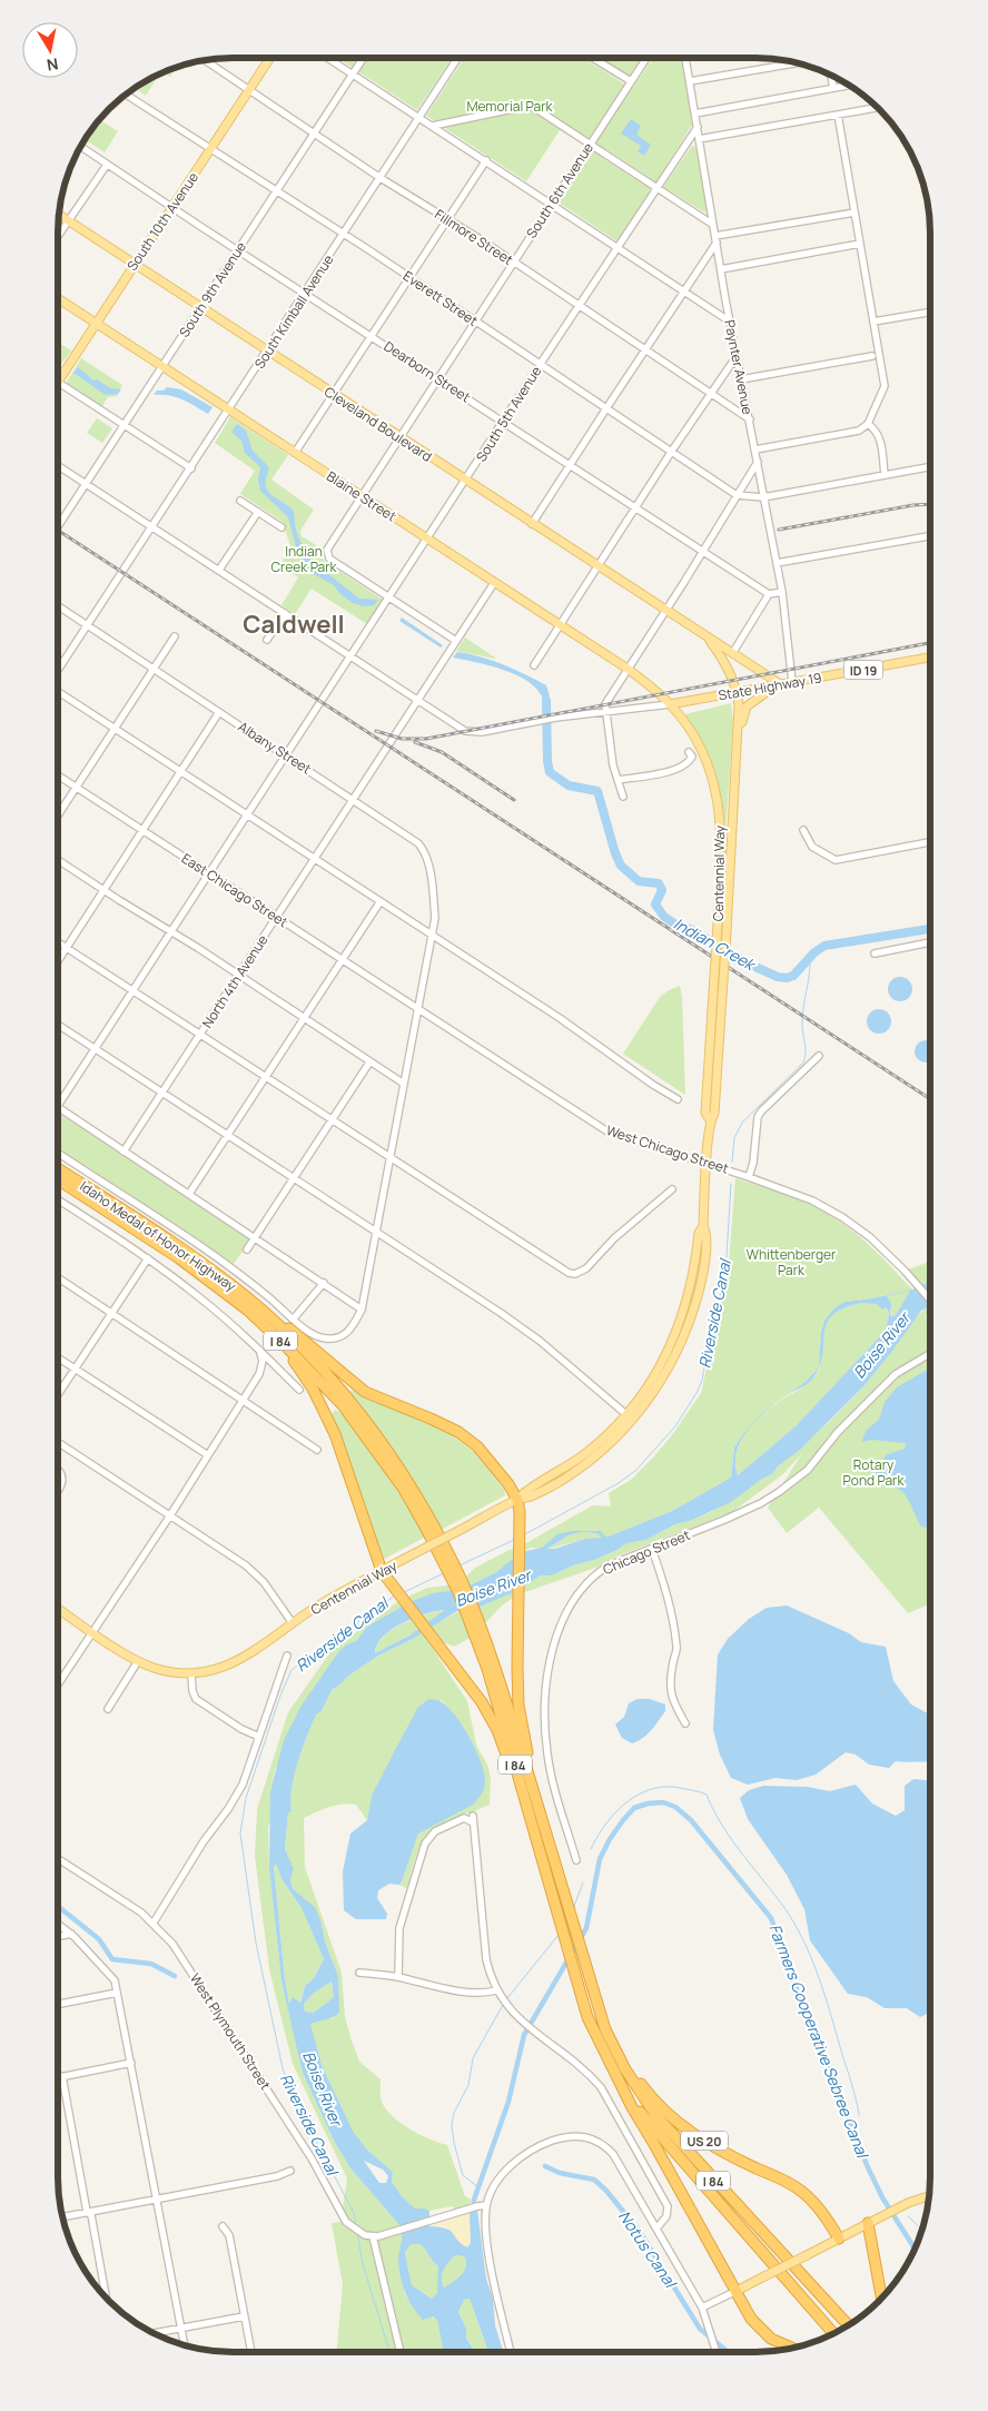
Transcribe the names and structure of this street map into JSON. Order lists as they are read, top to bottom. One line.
{"streets":{"highway":["Idaho Medal of Honor Highway","I 84","US 20"],"main road":["South 10th Avenue","Cleveland Boulevard","Blaine Street","ID 19","State Highway 19","Centennial Way"],"street":["South 6th Avenue","Fillmore Street","South 9th Avenue","Everett Street","South Kimball Avenue","Paynter Avenue","Dearborn Street","South 5th Avenue","Albany Street","East Chicago Street","North 4th Avenue","West Chicago Street","Chicago Street","West Plymouth Street"]},"crossings":[["South 6th Avenue","Fillmore Street"],["South 6th Avenue","Everett Street"],["South 6th Avenue","Dearborn Street"],["South 6th Avenue","South 5th Avenue"],["South 6th Avenue","Cleveland Boulevard"],["South 6th Avenue","Blaine Street"],["South 10th Avenue","Fillmore Street"],["South 10th Avenue","Everett Street"],["South 10th Avenue","Dearborn Street"],["South 10th Avenue","Cleveland Boulevard"],["South 10th Avenue","Blaine Street"],["Fillmore Street","South 9th Avenue"],["Fillmore Street","South Kimball Avenue"],["Fillmore Street","Paynter Avenue"],["Fillmore Street","South 5th Avenue"],["South 9th Avenue","Everett Street"],["South 9th Avenue","Dearborn Street"],["South 9th Avenue","Cleveland Boulevard"],["South 9th Avenue","Blaine Street"],["Everett Street","South Kimball Avenue"],["Everett Street","Paynter Avenue"],["Everett Street","South 5th Avenue"],["South Kimball Avenue","Dearborn Street"],["South Kimball Avenue","Cleveland Boulevard"],["South Kimball Avenue","Blaine Street"],["South Kimball Avenue","Albany Street"],["Paynter Avenue","South 5th Avenue"],["Paynter Avenue","State Highway 19"],["Dearborn Street","South 5th Avenue"],["South 5th Avenue","Cleveland Boulevard"],["South 5th Avenue","Blaine Street"],["South 5th Avenue","Albany Street"],["South 5th Avenue","East Chicago Street"],["Cleveland Boulevard","State Highway 19"],["Cleveland Boulevard","Centennial Way"],["Blaine Street","State Highway 19"],["Blaine Street","Centennial Way"],["Blaine Street","North 4th Avenue"],["State Highway 19","Centennial Way"],["Albany Street","East Chicago Street"],["Albany Street","North 4th Avenue"],["Albany Street","West Chicago Street"],["Centennial Way","West Chicago Street"],["East Chicago Street","North 4th Avenue"],["East Chicago Street","West Chicago Street"],["Idaho Medal of Honor Highway","I 84"],["I 84","US 20"]],"districts":["Caldwell"],"water":["Indian Creek","Riverside Canal","Boise River","Farmers Cooperative Sebree Canal","Notus Canal"],"parks":["Memorial Park","Indian Creek Park","Whittenberger Park","Rotary Pond Park"],"north":"bottom"}
